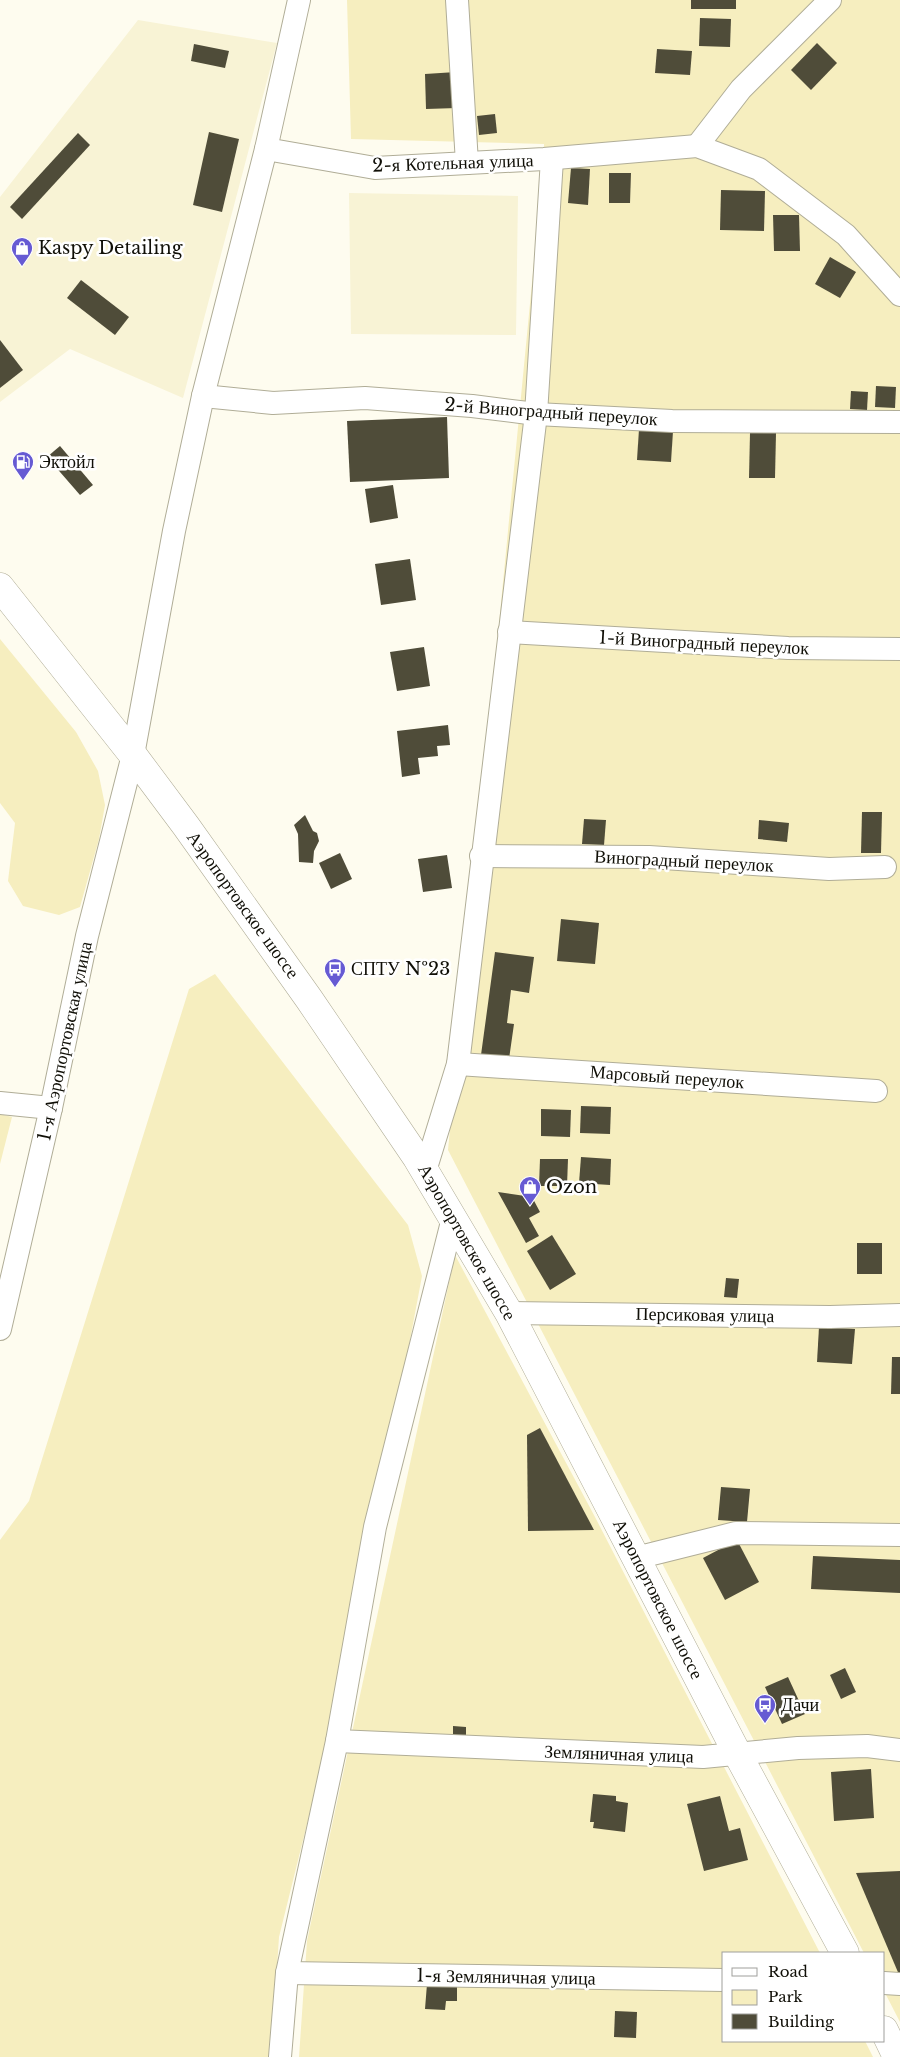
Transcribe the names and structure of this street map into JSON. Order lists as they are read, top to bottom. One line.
{"streets":{"main road":["Аэропортовское шоссе"],"street":["2-я Котельная улица","2-й Виноградный переулок","1-й Виноградный переулок","Виноградный переулок","1-я Аэропортовская улица","Марсовый переулок","Персиковая улица","Земляничная улица","1-я Земляничная улица"]},"crossings":[["2-я Котельная улица","1-я Аэропортовская улица"],["2-й Виноградный переулок","1-я Аэропортовская улица"],["Аэропортовское шоссе","1-я Аэропортовская улица"],["Аэропортовское шоссе","Персиковая улица"],["Аэропортовское шоссе","Земляничная улица"]],"places":{"shop":["Kaspy Detailing","Ozon"],"fuel station":["Эктойл"],"bus stop":["СПТУ №23","Дачи"]},"legend":["Road","Park","Building"]}
